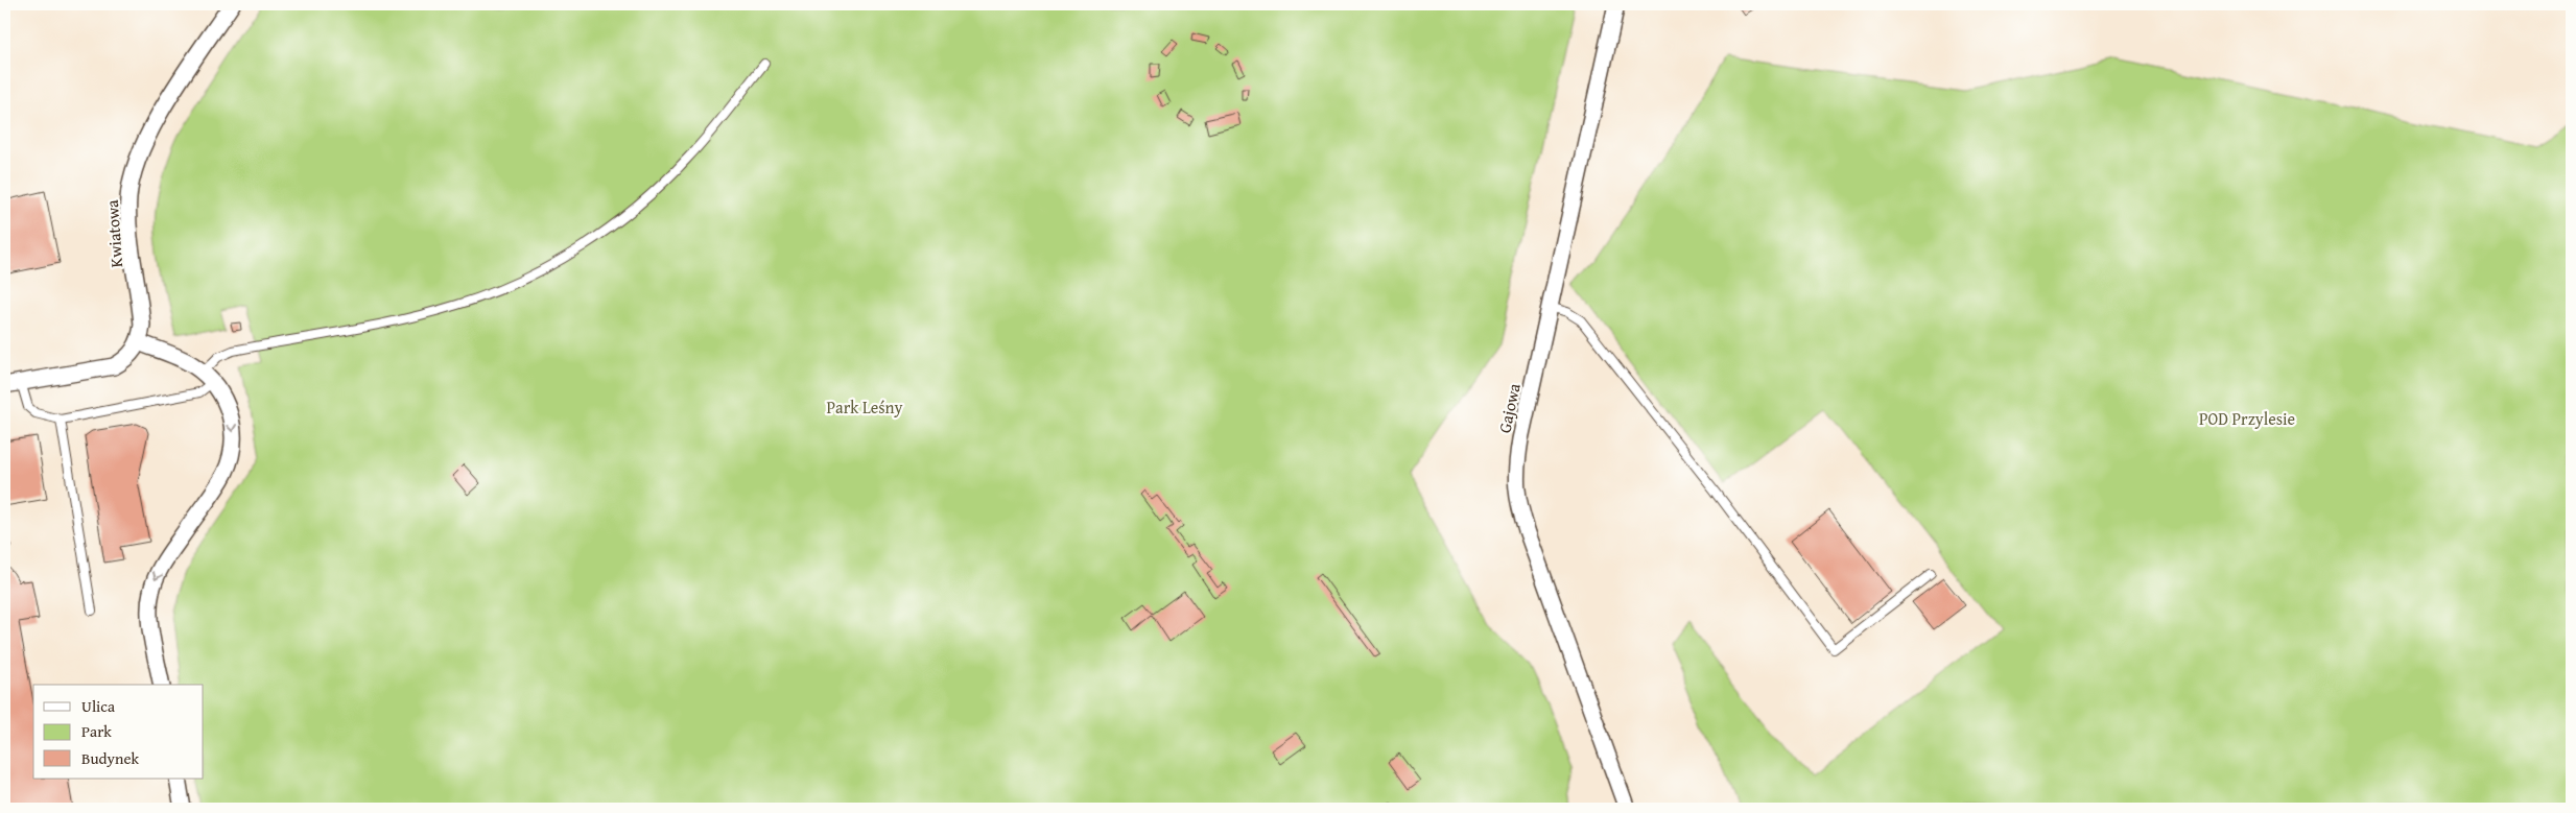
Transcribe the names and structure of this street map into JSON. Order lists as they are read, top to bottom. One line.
{"streets":{"street":["Kwiatowa","Gajowa"]},"parks":["Park Leśny","POD Przylesie"],"legend":["Ulica","Park","Budynek"]}
